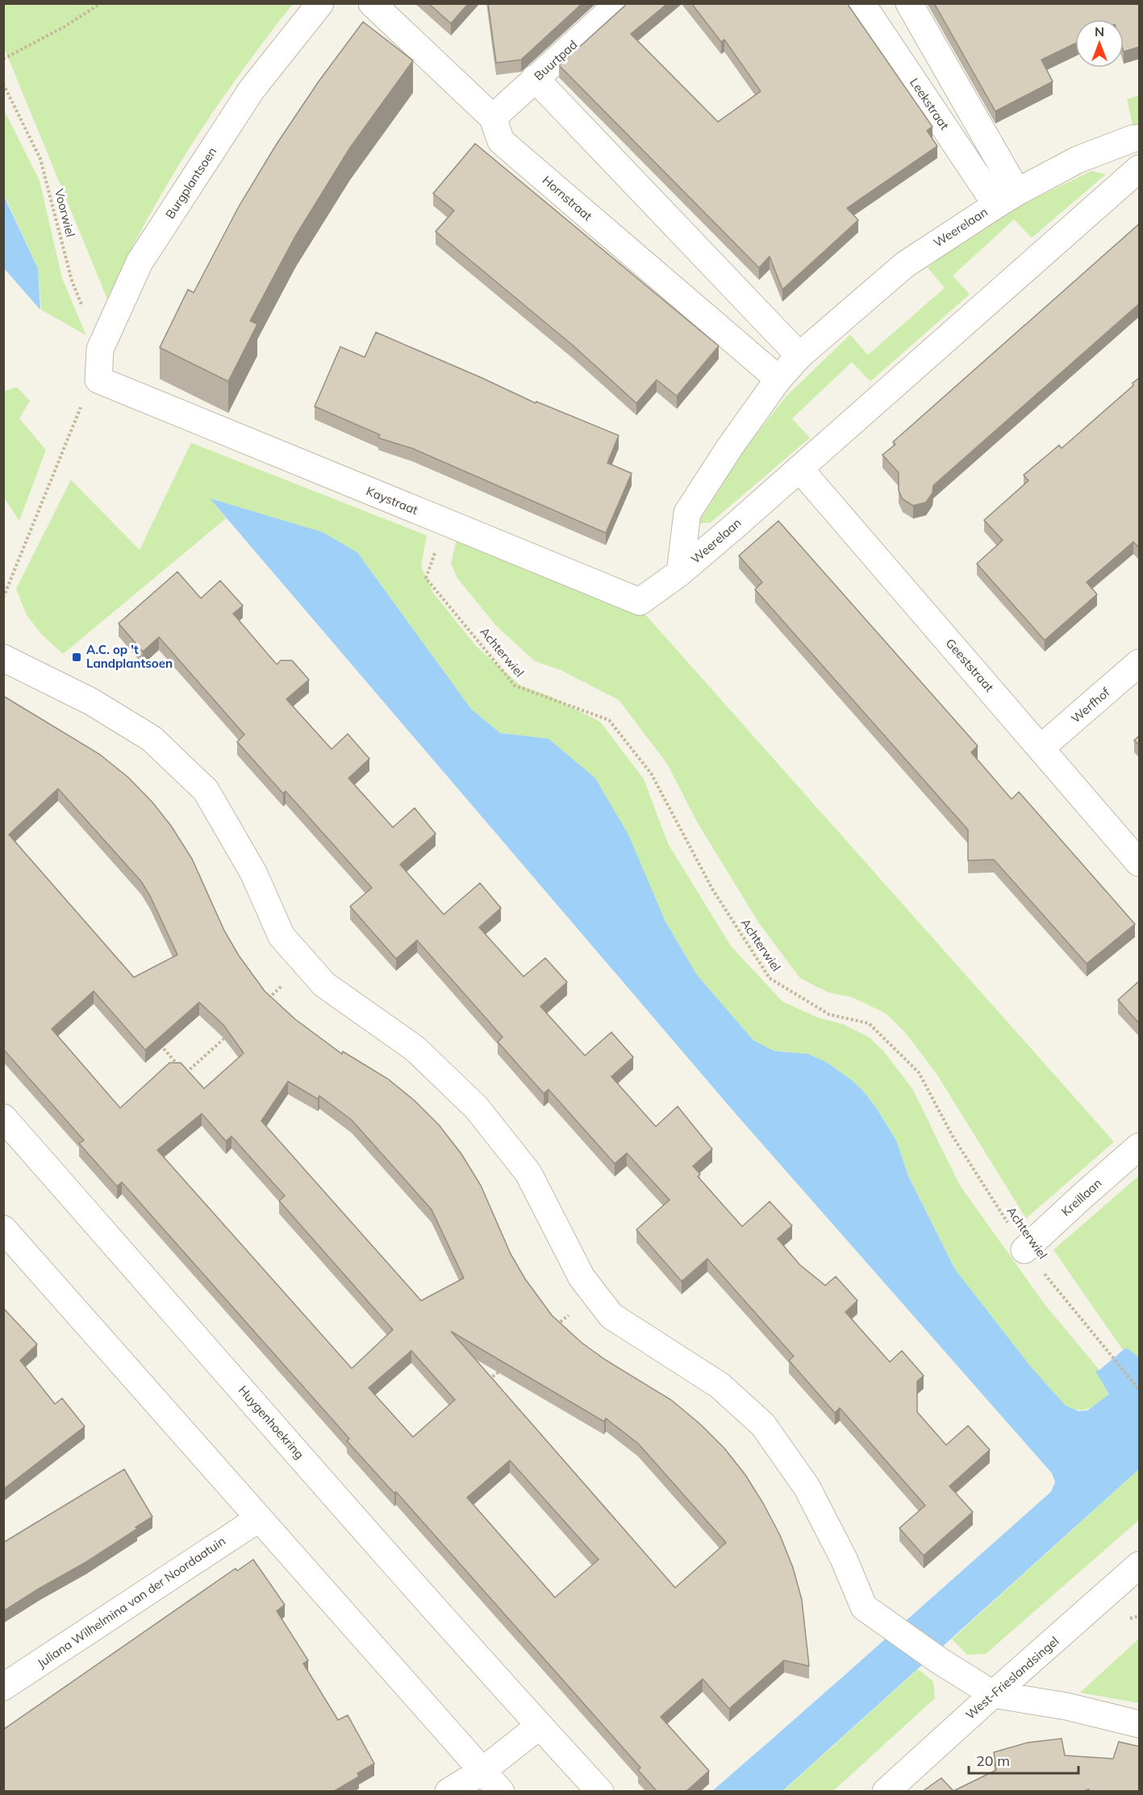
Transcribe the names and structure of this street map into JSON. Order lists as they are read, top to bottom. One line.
{"streets":{"street":["Buurtpad","Leekstraat","Burgplantsoen","Hornstraat","Weerelaan","Kaystraat","Geeststraat","Werfhof","Kreillaan","Huygenhoekring","Juliana Wilhelmina van der Noordaatuin","West-Frieslandsingel"],"path":["Voorwiel","Achterwiel"]},"crossings":[["Buurtpad","Hornstraat"],["Leekstraat","Weerelaan"],["Burgplantsoen","Voorwiel"],["Burgplantsoen","Kaystraat"],["Hornstraat","Weerelaan"],["Weerelaan","Kaystraat"],["Weerelaan","Geeststraat"],["Kaystraat","Achterwiel"],["Achterwiel","Kreillaan"],["Geeststraat","Werfhof"]],"places":{"transit":["A.C. op 't Landplantsoen"]},"scale_bar":"20 m","north":"top"}
